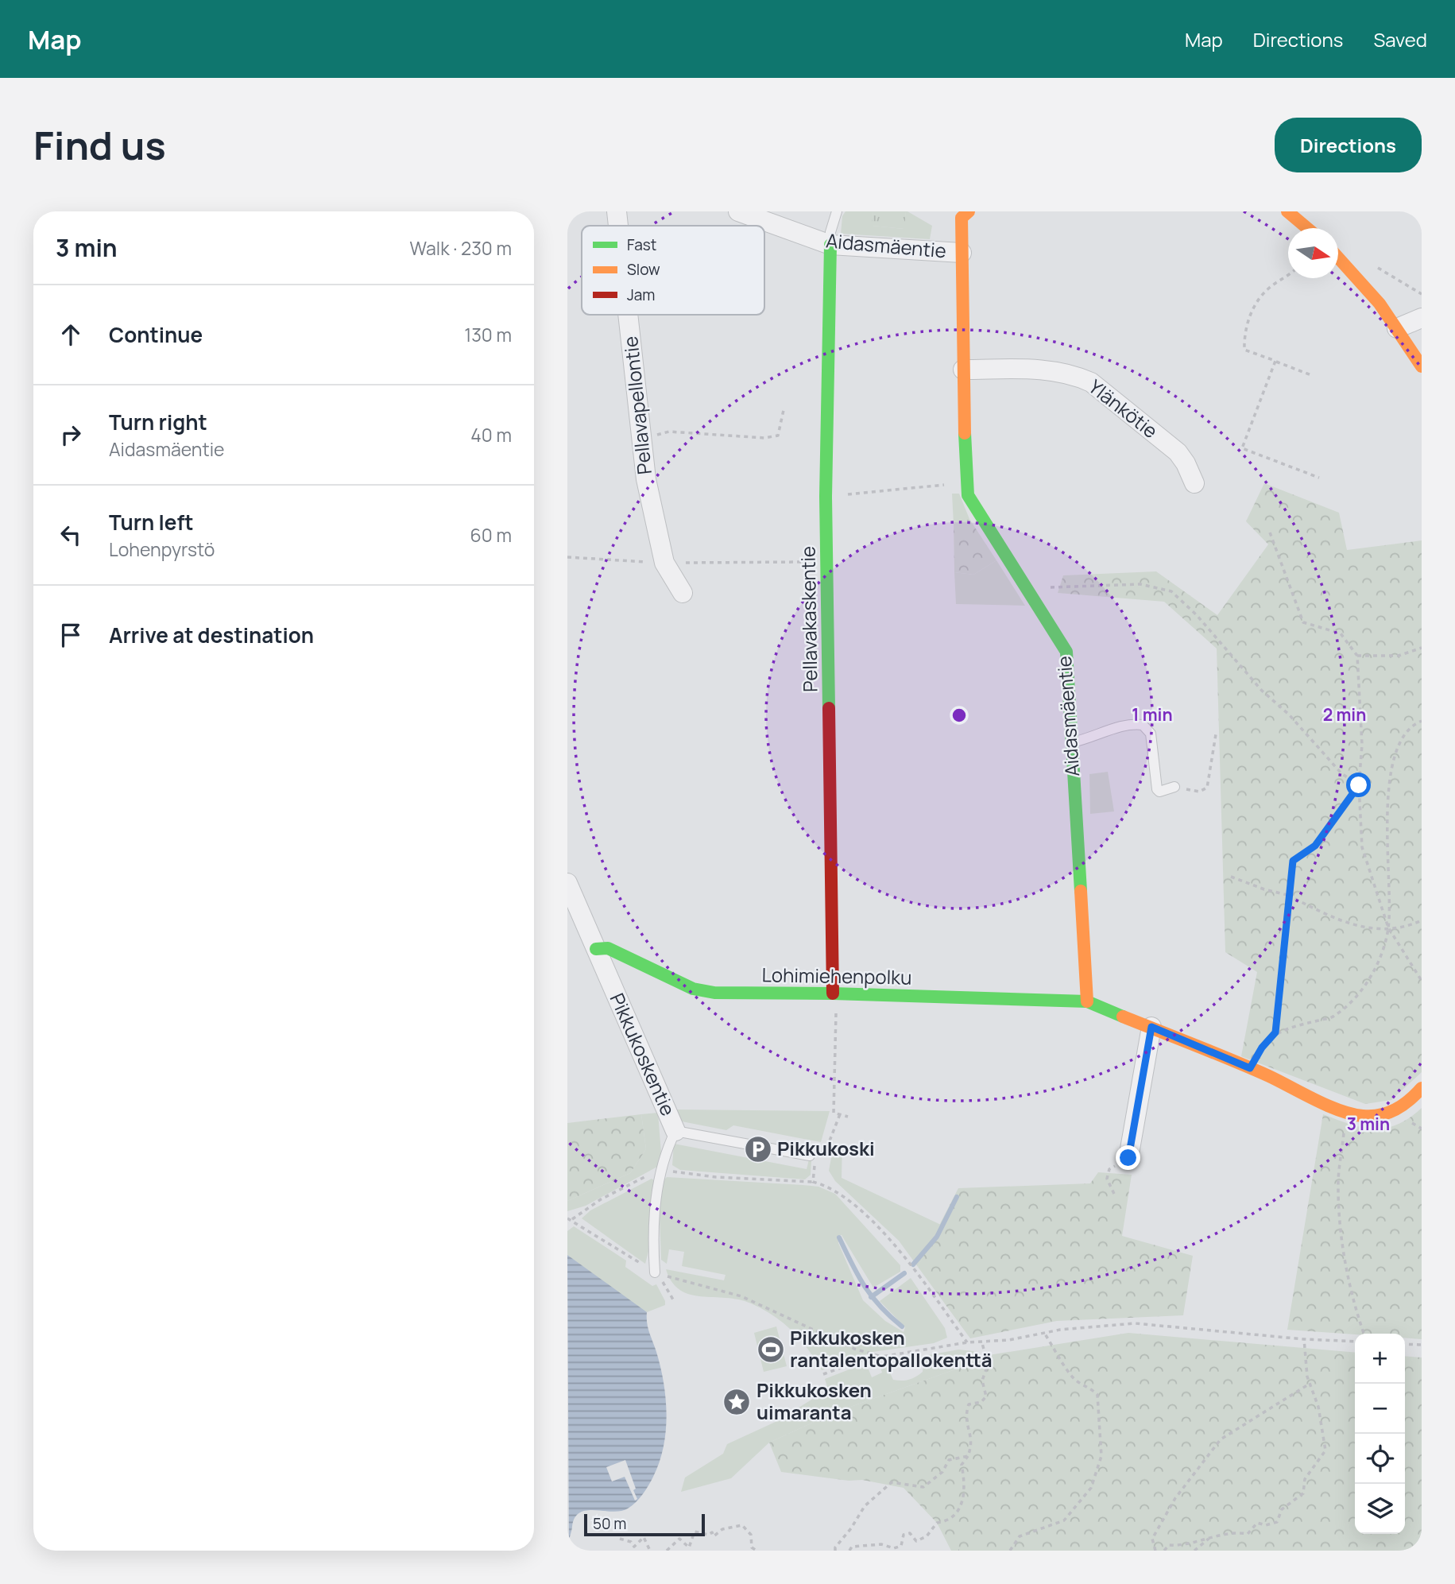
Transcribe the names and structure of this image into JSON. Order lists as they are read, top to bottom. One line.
{"streets":{"street":["Aidasmäentie","Pellavapellontie","Ylänkötie","Pellavakaskentie","Lohimiehenpolku","Pikkukoskentie"]},"crossings":[["Aidasmäentie","Ylänkötie"],["Aidasmäentie","Pellavakaskentie"],["Aidasmäentie","Lohimiehenpolku"],["Pellavakaskentie","Lohimiehenpolku"],["Lohimiehenpolku","Pikkukoskentie"]],"places":{"parking":["Pikkukoski"],"sports":["Pikkukosken rantalentopallokenttä"],"place":["Pikkukosken uimaranta"]},"legend":["Fast","Slow","Jam"],"scale_bar":"50 m","north":"right","page":{"header":"Map","nav":["Map","Directions","Saved"],"buttons":"Directions","title":"Find us","heading":["3 min","Walk · 230 m"],"list":[["Continue","130 m"],["Turn right","Aidasmäentie","40 m"],["Turn left","Lohenpyrstö","60 m"],"Arrive at destination"],"map_buttons":["+","−"],"scale":"50 m"},"rings":["1 min","2 min","3 min"]}
